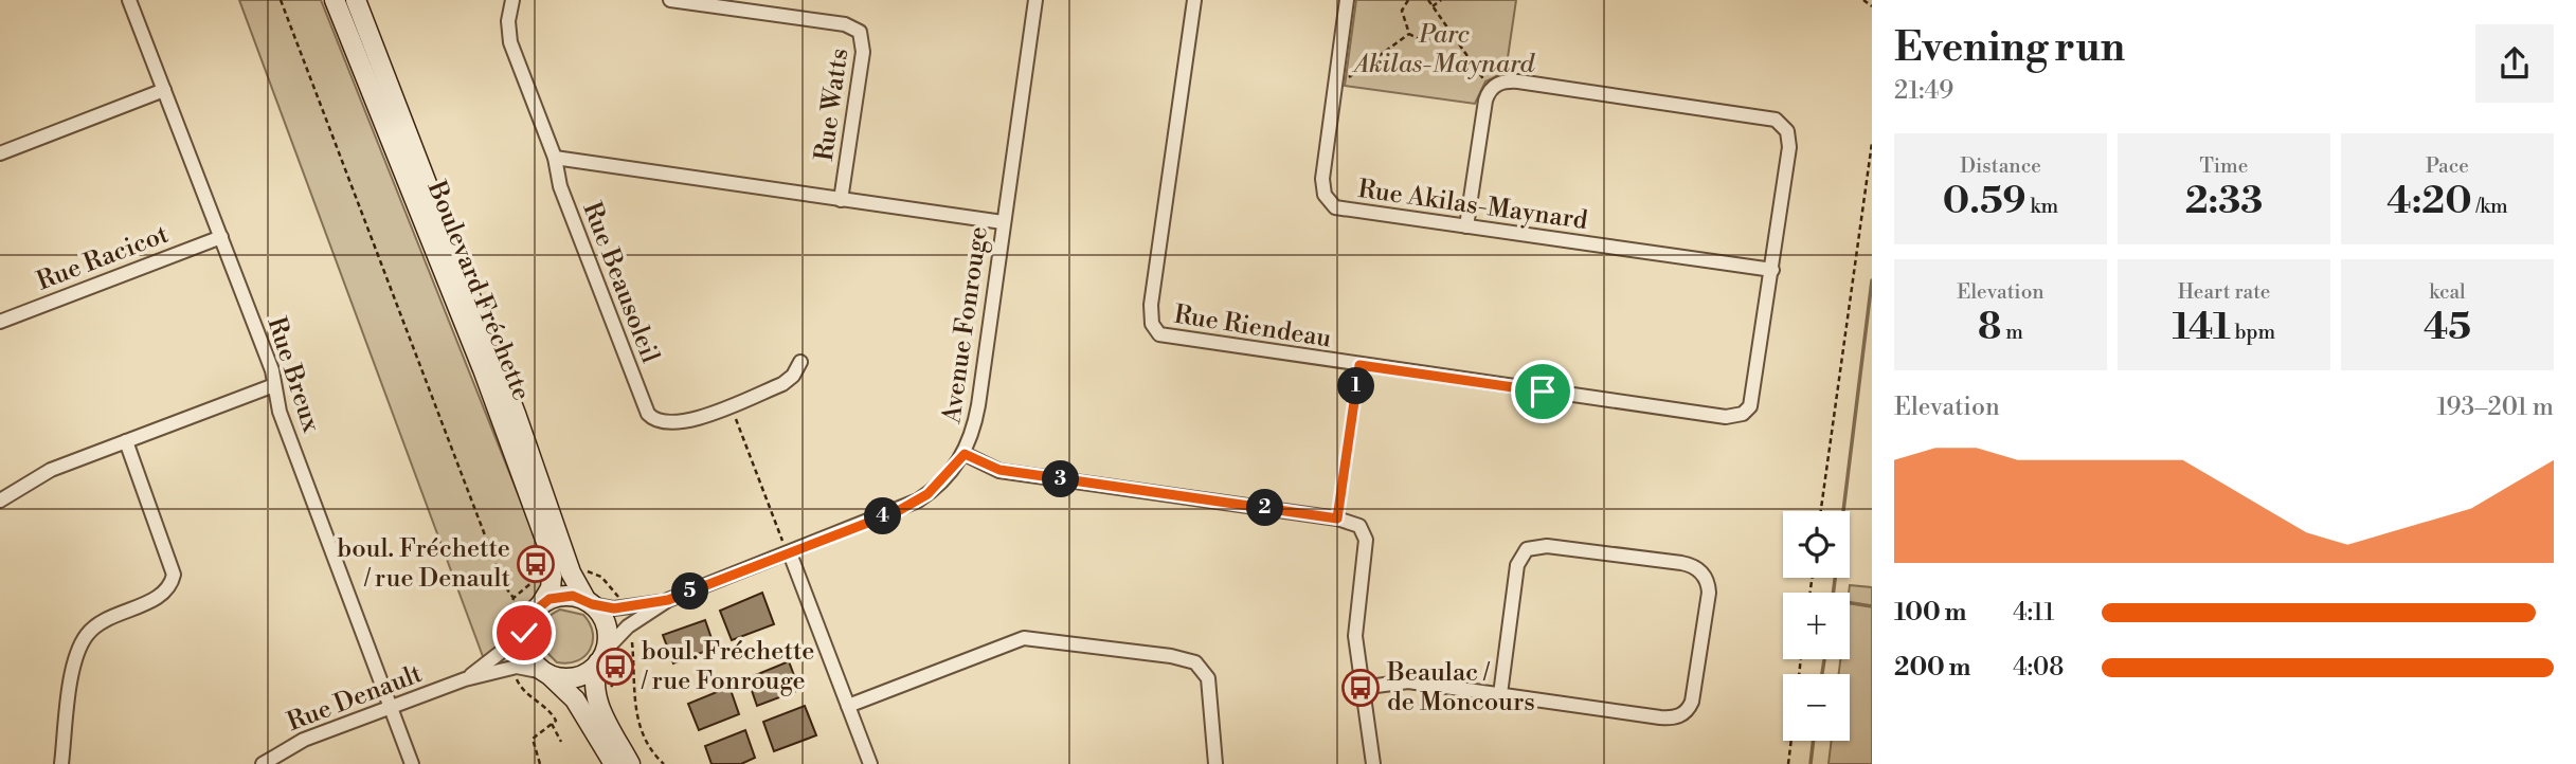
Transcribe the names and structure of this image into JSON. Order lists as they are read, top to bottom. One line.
{"streets":{"main road":["Boulevard Fréchette"],"street":["Rue Watts","Rue Akilas-Maynard","Rue Racicot","Rue Beausoleil","Avenue Fonrouge","Rue Riendeau","Rue Breux","Rue Denault"]},"crossings":[["Rue Watts","Rue Beausoleil"],["Rue Watts","Avenue Fonrouge"],["Rue Akilas-Maynard","Rue Riendeau"],["Rue Racicot","Rue Breux"],["Boulevard Fréchette","Rue Denault"],["Rue Breux","Rue Denault"]],"parks":["Parc Akilas-Maynard"],"places":{"bus stop":["boul. Fréchette / rue Denault","boul. Fréchette / rue Fonrouge","Beaulac / de Moncours"]},"page":{"heading":["Evening run","21:49"],"stats":[["Distance","0.59 km"],["Time","2:33"],["Pace","4:20 /km"],["Elevation","8 m"],["Heart rate","141 bpm"],["kcal","45"]],"pins":["1","3","2","4","5"],"chart":["Elevation","193–201 m"],"map_buttons":["+","−"],"list":[{"name":"100 m","note":"4:11"},{"name":"200 m","note":"4:08"}]}}
